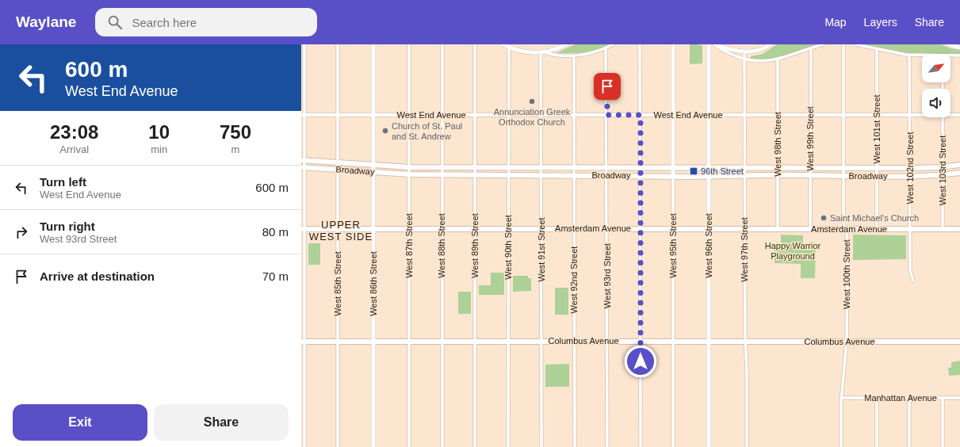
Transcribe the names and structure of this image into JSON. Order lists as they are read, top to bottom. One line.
{"streets":{"main road":["Broadway","Amsterdam Avenue","West 95th Street","West 96th Street","West 86th Street","Columbus Avenue"],"street":["West End Avenue","West 101st Street","West 99th Street","West 98th Street","West 102nd Street","West 103rd Street","West 87th Street","West 88th Street","West 89th Street","West 90th Street","West 91st Street","West 97th Street","West 100th Street","West 93rd Street","West 92nd Street","West 85th Street","Manhattan Avenue"]},"crossings":[["West End Avenue","West 101st Street"],["West End Avenue","West 99th Street"],["West End Avenue","West 98th Street"],["West End Avenue","West 102nd Street"],["West End Avenue","West 87th Street"],["West End Avenue","West 88th Street"],["West End Avenue","West 89th Street"],["West End Avenue","West 95th Street"],["West End Avenue","West 96th Street"],["West End Avenue","West 90th Street"],["West End Avenue","West 91st Street"],["West End Avenue","West 97th Street"],["West End Avenue","West 100th Street"],["West End Avenue","West 93rd Street"],["West End Avenue","West 92nd Street"],["West End Avenue","West 85th Street"],["West End Avenue","West 86th Street"],["West 101st Street","Broadway"],["West 101st Street","Amsterdam Avenue"],["West 99th Street","Broadway"],["West 99th Street","Amsterdam Avenue"],["West 98th Street","Broadway"],["West 98th Street","Amsterdam Avenue"],["West 102nd Street","Broadway"],["West 102nd Street","Amsterdam Avenue"],["Broadway","West 103rd Street"],["Broadway","West 87th Street"],["Broadway","West 88th Street"],["Broadway","West 89th Street"],["Broadway","West 95th Street"],["Broadway","West 96th Street"],["Broadway","West 90th Street"],["Broadway","West 91st Street"],["Broadway","West 97th Street"],["Broadway","West 100th Street"],["Broadway","West 93rd Street"],["Broadway","West 92nd Street"],["Broadway","West 85th Street"],["Broadway","West 86th Street"],["West 103rd Street","Amsterdam Avenue"],["Amsterdam Avenue","West 87th Street"],["Amsterdam Avenue","West 88th Street"],["Amsterdam Avenue","West 89th Street"],["Amsterdam Avenue","West 95th Street"],["Amsterdam Avenue","West 96th Street"],["Amsterdam Avenue","West 90th Street"],["Amsterdam Avenue","West 91st Street"],["Amsterdam Avenue","West 97th Street"],["Amsterdam Avenue","West 100th Street"],["Amsterdam Avenue","West 93rd Street"],["Amsterdam Avenue","West 92nd Street"],["Amsterdam Avenue","West 85th Street"],["Amsterdam Avenue","West 86th Street"],["West 87th Street","Columbus Avenue"],["West 88th Street","Columbus Avenue"],["West 89th Street","Columbus Avenue"],["West 95th Street","Columbus Avenue"],["West 96th Street","Columbus Avenue"],["West 90th Street","Columbus Avenue"],["West 91st Street","Columbus Avenue"],["West 97th Street","Columbus Avenue"],["West 100th Street","Columbus Avenue"],["West 100th Street","Manhattan Avenue"],["West 93rd Street","Columbus Avenue"],["West 92nd Street","Columbus Avenue"],["West 85th Street","Columbus Avenue"],["West 86th Street","Columbus Avenue"]],"districts":["UPPER WEST SIDE"],"parks":["Happy Warrior Playground"],"places":{"other":["Annunciation Greek Orthodox Church","Church of St. Paul and St. Andrew","Saint Michael's Church"],"transit":["96th Street"]},"north":"top right","page":{"header":"Waylane","search":"Search here","nav":["Map","Layers","Share"],"turn":["600 m","West End Avenue"],"eta":["23:08","Arrival","10","min","750","m"],"list":[{"name":"Turn left","note":"West End Avenue","value":"600 m"},{"name":"Turn right","note":"West 93rd Street","value":"80 m"},{"name":"Arrive at destination","value":"70 m"}],"buttons":["Exit","Share"]}}
